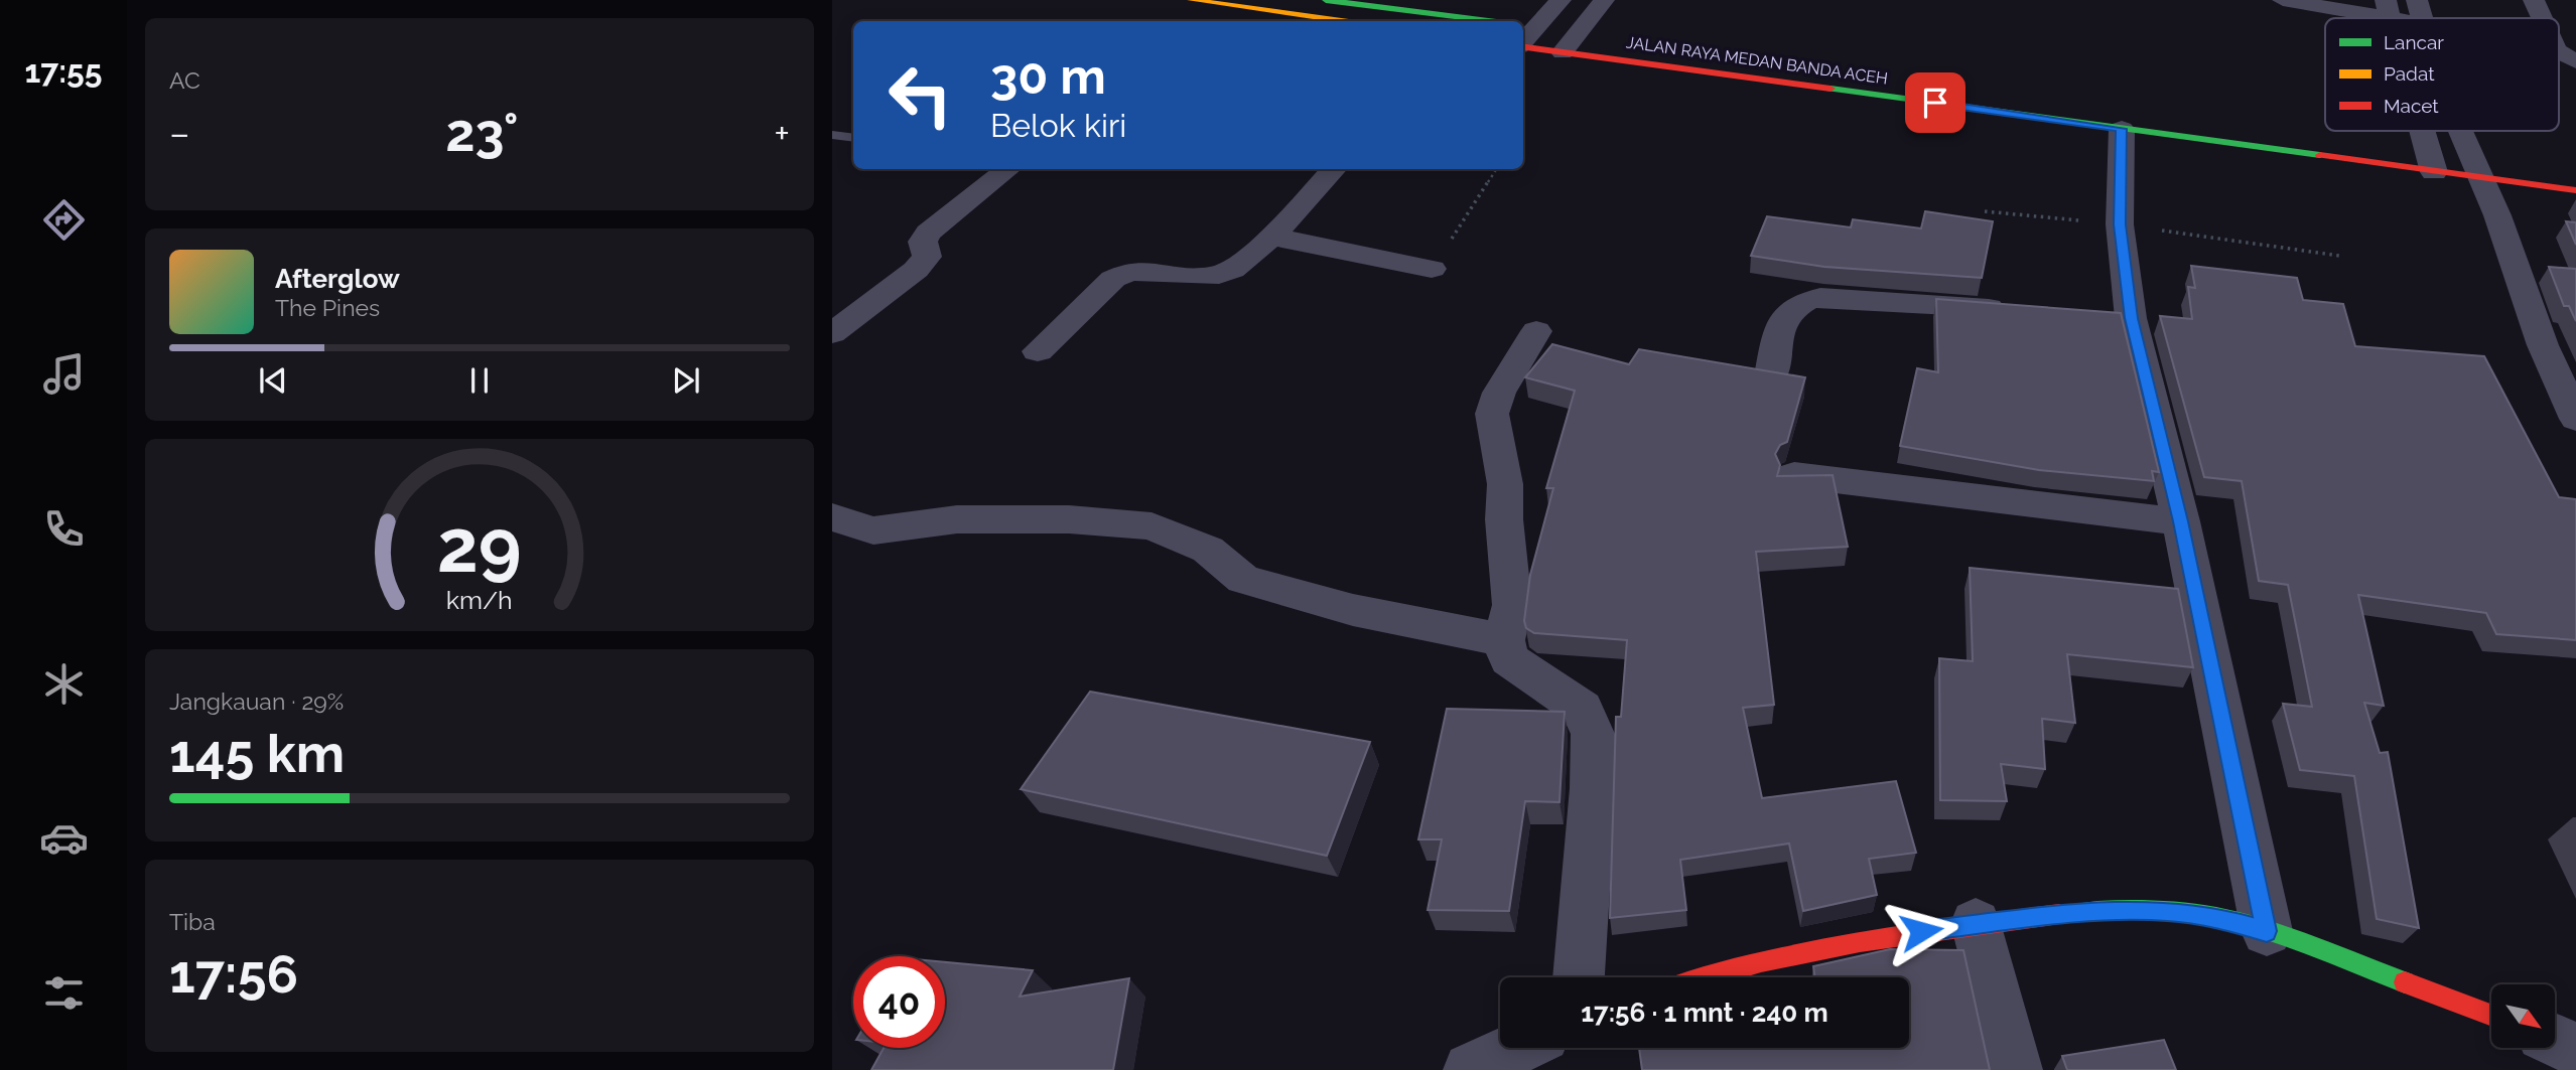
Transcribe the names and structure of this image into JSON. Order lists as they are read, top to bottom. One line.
{"streets":{"main road":["JALAN RAYA MEDAN BANDA ACEH"]},"legend":["Lancar","Padat","Macet"],"north":"bottom right","page":{"tabs":"17:55","tile":["AC",["Jangkauan · 29%","145 km"],["Tiba","17:56"]],"turn":["30 m","Belok kiri"],"heat":["−","23°","+"],"song":["Afterglow","The Pines"],"limit":"40","trip":"17:56 · 1 mnt · 240 m","gauge":["29","km/h"]}}
